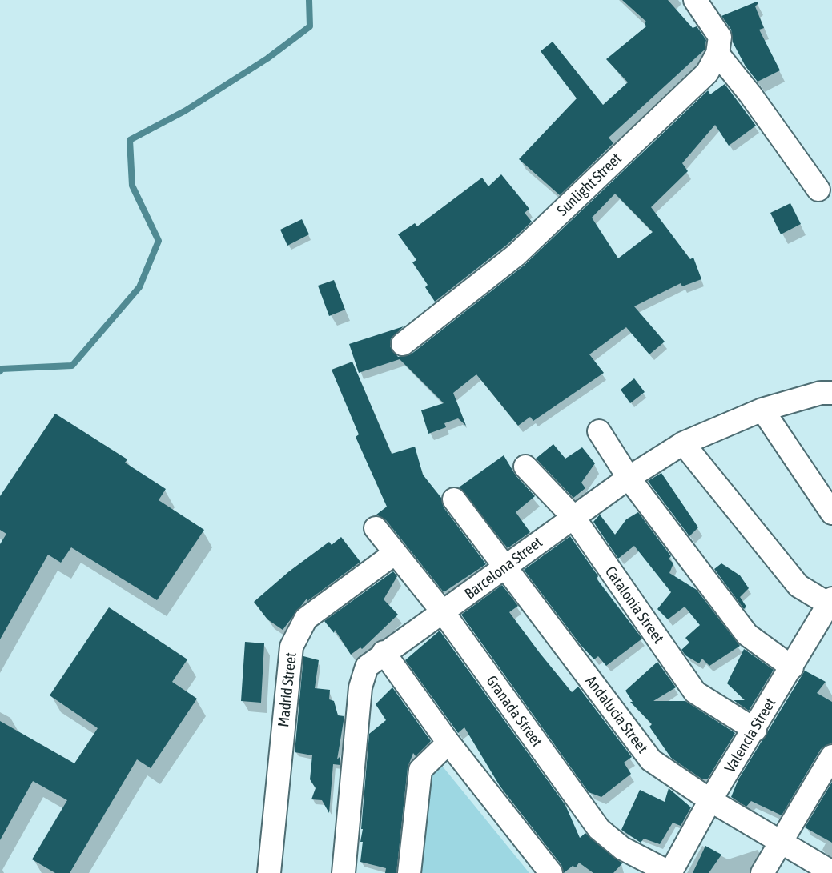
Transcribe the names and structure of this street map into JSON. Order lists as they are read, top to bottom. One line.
{"streets":{"street":["Sunlight Street","Barcelona Street","Catalonia Street","Madrid Street","Granada Street","Andalucia Street","Valencia Street"]},"crossings":[["Barcelona Street","Catalonia Street"],["Barcelona Street","Granada Street"],["Barcelona Street","Andalucia Street"],["Catalonia Street","Valencia Street"],["Madrid Street","Granada Street"],["Granada Street","Valencia Street"],["Andalucia Street","Valencia Street"]]}
